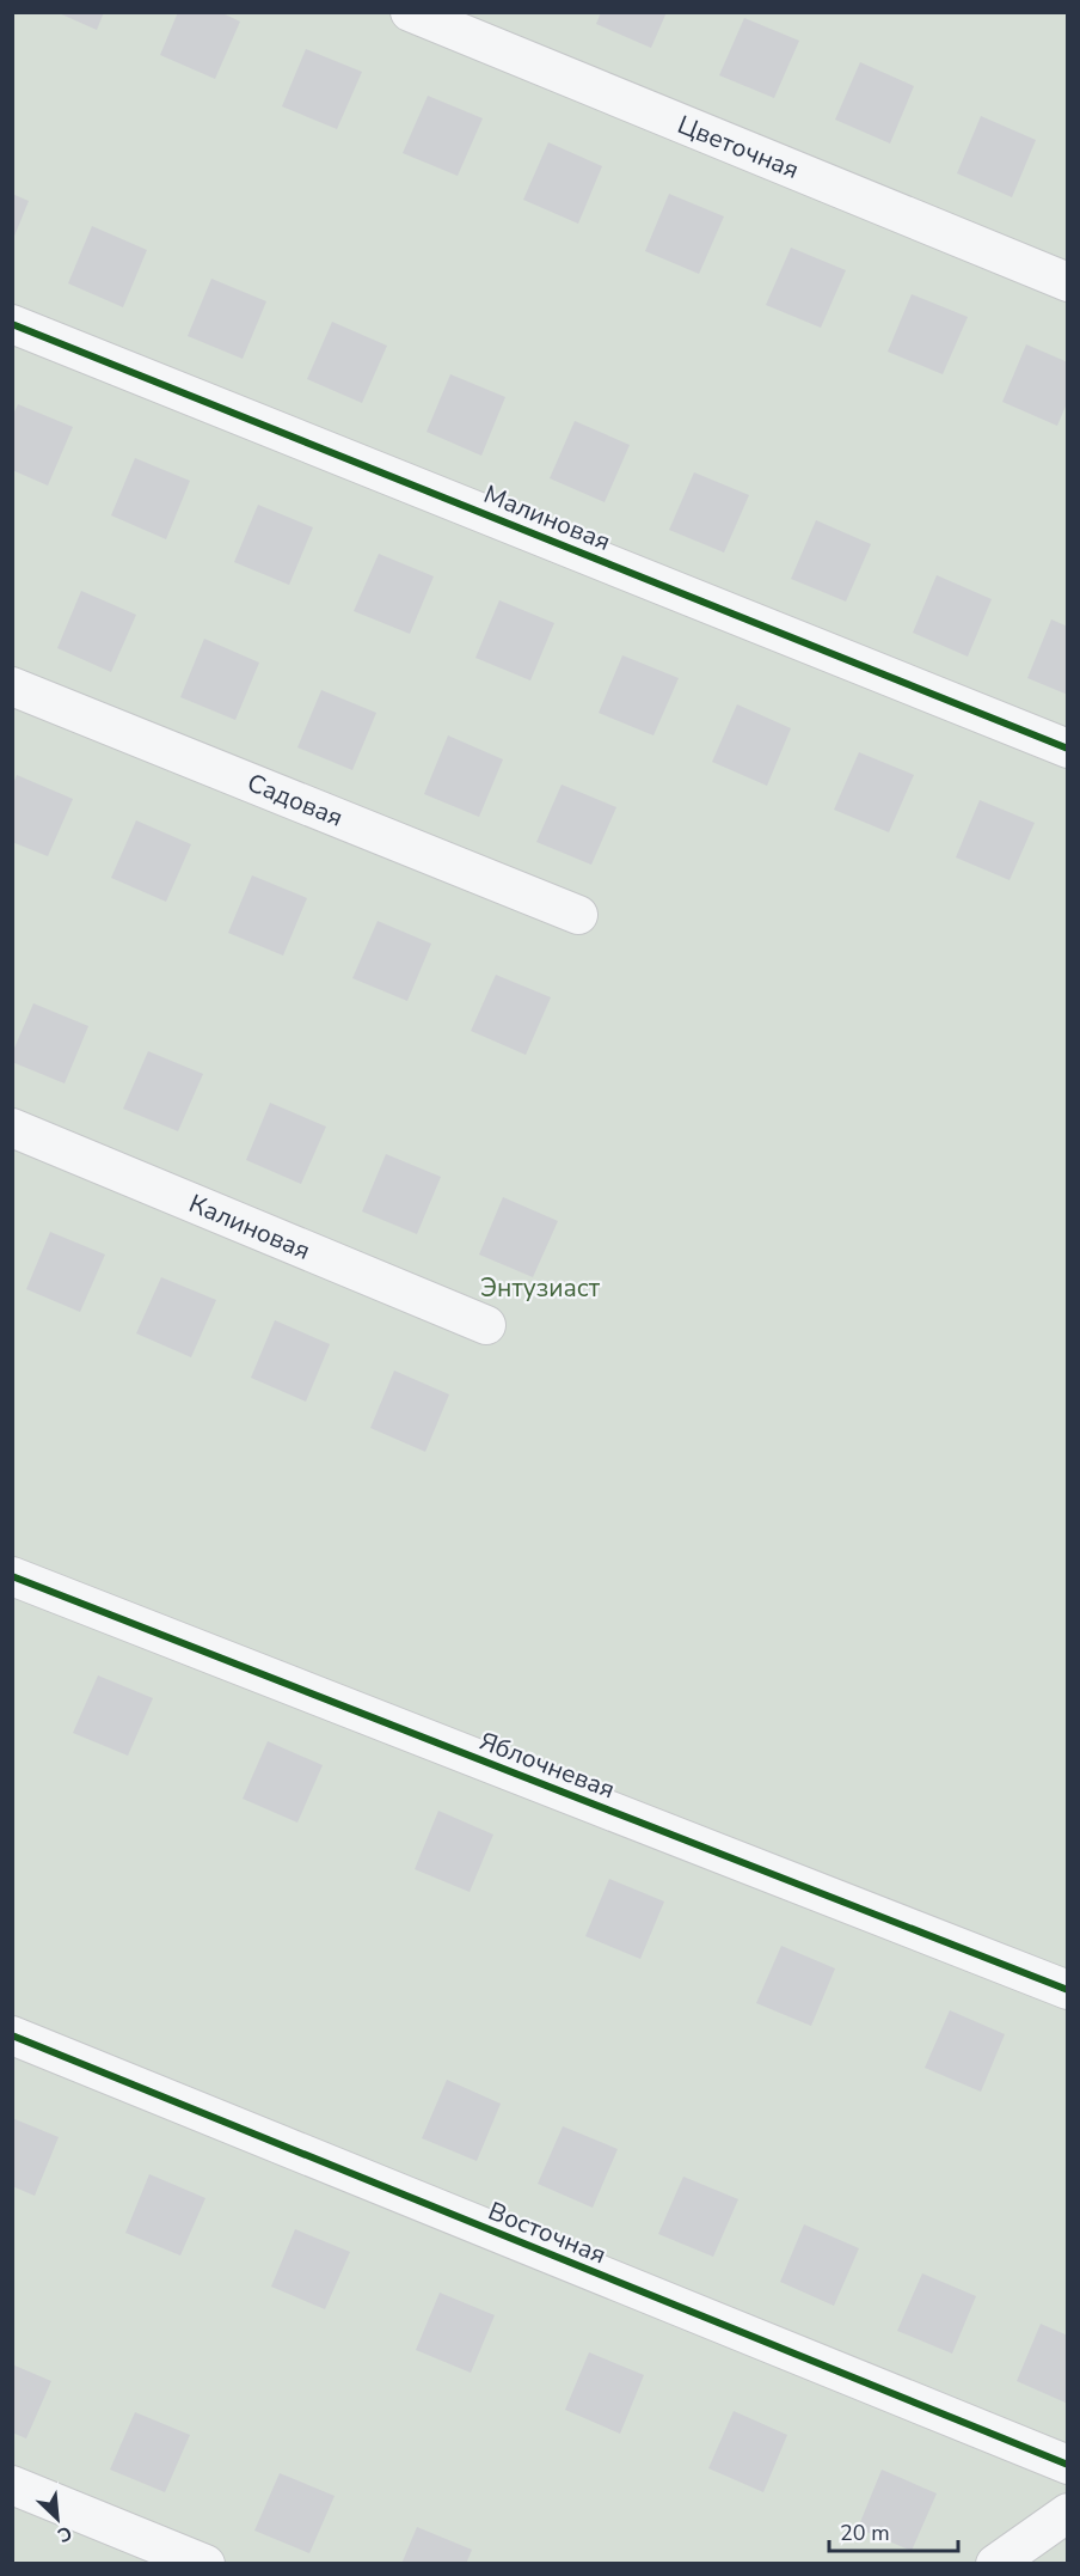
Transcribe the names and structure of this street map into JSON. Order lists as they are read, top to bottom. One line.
{"streets":{"street":["Цветочная","Малиновая","Садовая","Калиновая","Яблочневая","Восточная"]},"parks":["Энтузиаст"],"scale_bar":"20 m","north":"bottom right"}
